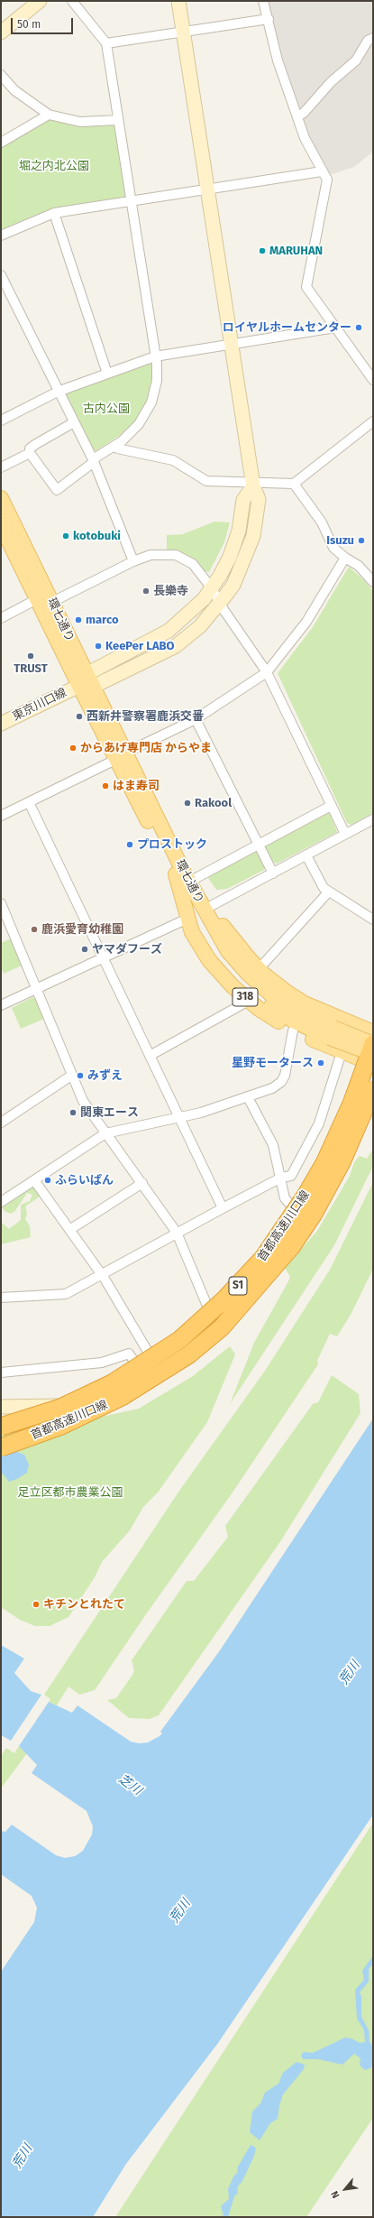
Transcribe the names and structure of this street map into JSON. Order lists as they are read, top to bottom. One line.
{"streets":{"highway":["首都高速川口線","S1"],"main road":["環七通り","318"],"street":["東京川口線"]},"crossings":[["環七通り","東京川口線"],["環七通り","318"],["環七通り","首都高速川口線"],["318","首都高速川口線"]],"water":["荒川","芝川"],"parks":["堀之内北公園","古内公園","足立区都市農業公園"],"places":["MARUHAN","ロイヤルホームセンター","kotobuki","Isuzu","長樂寺","marco","KeePer LABO","TRUST","西新井警察署鹿浜交番","からあげ専門店 からやま","はま寿司","Rakool","プロストック","鹿浜愛育幼稚園","ヤマダフーズ","星野モータース","みずえ","関東エース","ふらいぱん","キチンとれたて"],"scale_bar":"50 m","north":"bottom left"}
